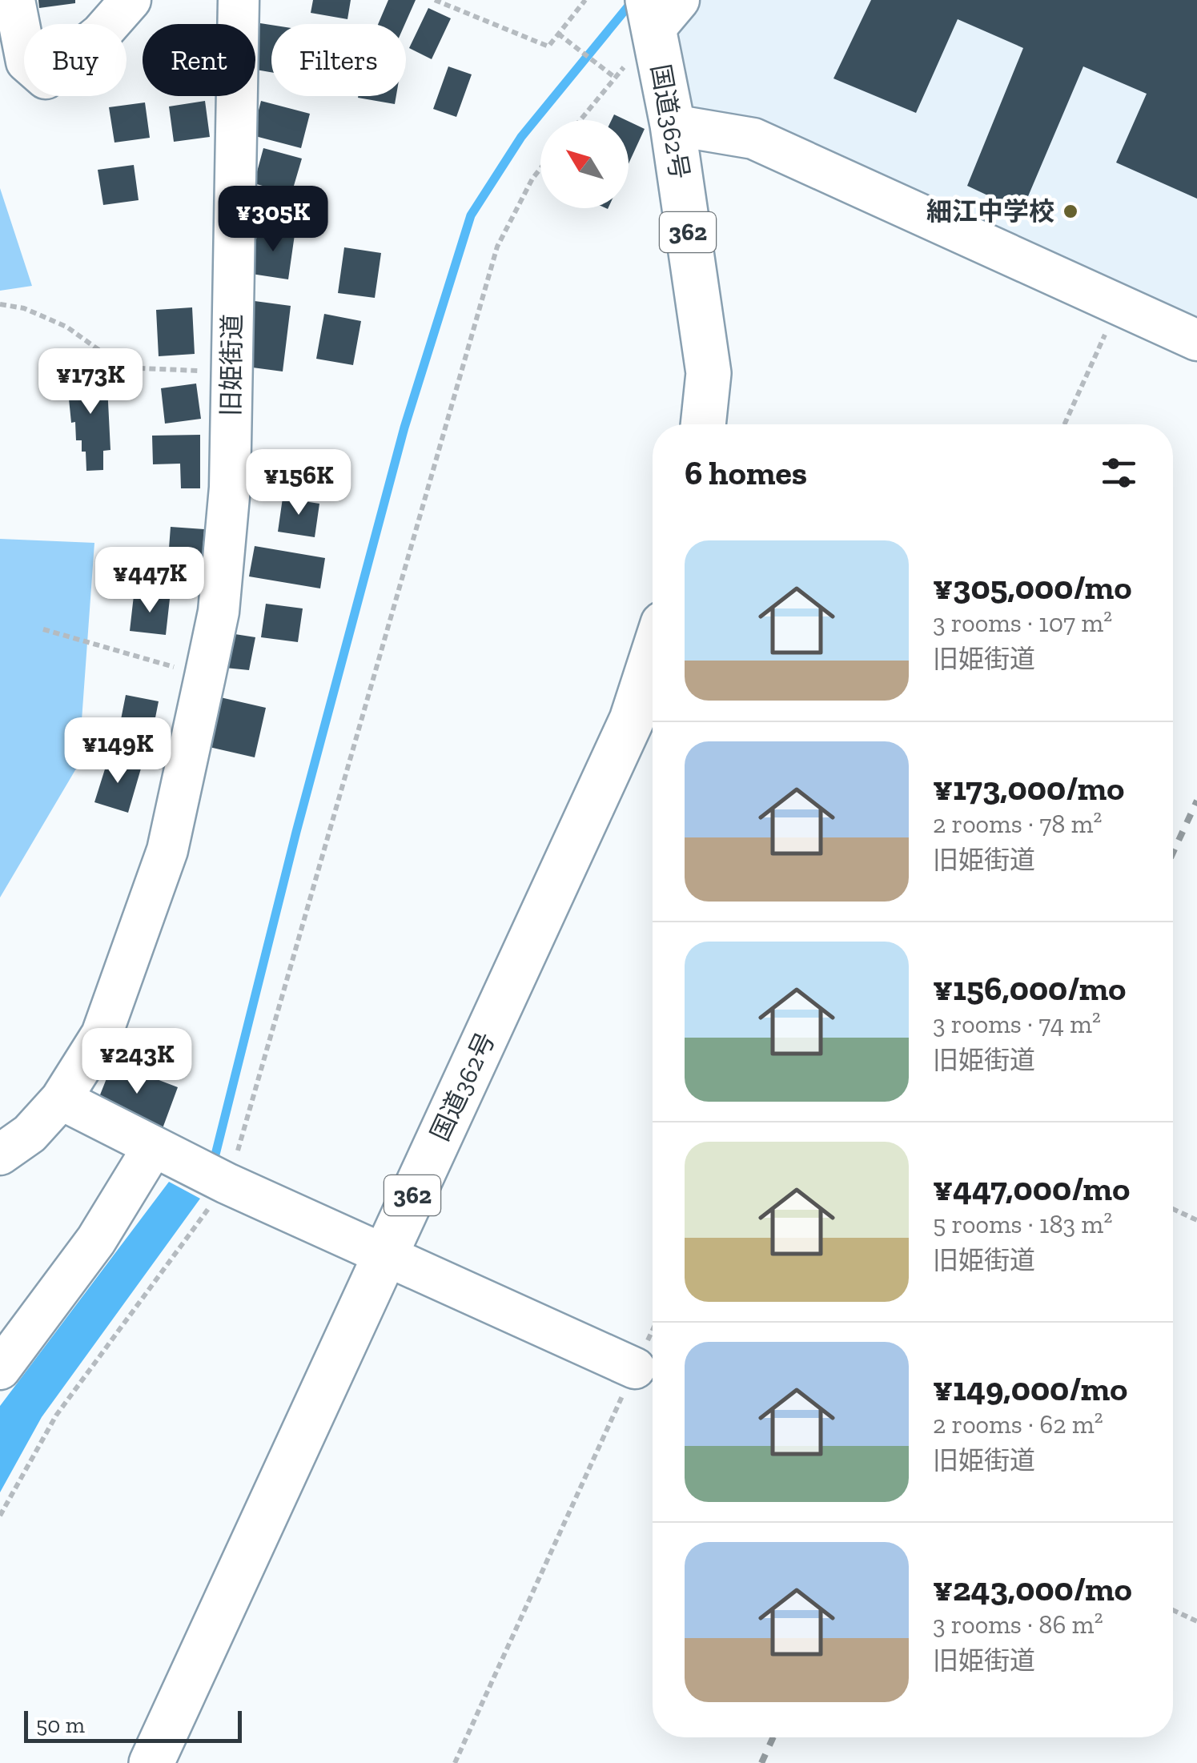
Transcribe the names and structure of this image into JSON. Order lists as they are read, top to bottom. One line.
{"streets":{"highway":["国道362号","362"],"street":["旧姫街道"]},"places":["細江中学校"],"scale_bar":"50 m","north":"top left","page":{"chip":["Buy","Rent","Filters"],"price":["¥305K","¥173K","¥156K","¥447K","¥149K","¥243K"],"heading":"6 homes","list":[{"name":"¥305,000/mo","note":"3 rooms · 107 m² · 旧姫街道"},{"name":"¥173,000/mo","note":"2 rooms · 78 m² · 旧姫街道"},{"name":"¥156,000/mo","note":"3 rooms · 74 m² · 旧姫街道"},{"name":"¥447,000/mo","note":"5 rooms · 183 m² · 旧姫街道"},{"name":"¥149,000/mo","note":"2 rooms · 62 m² · 旧姫街道"},{"name":"¥243,000/mo","note":"3 rooms · 86 m² · 旧姫街道"}],"scale":"50 m"}}
